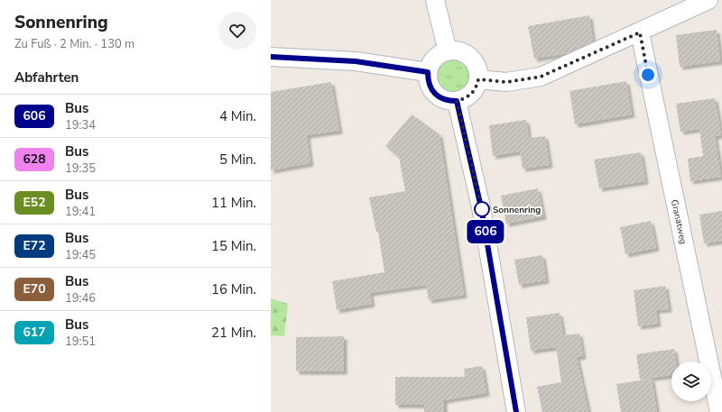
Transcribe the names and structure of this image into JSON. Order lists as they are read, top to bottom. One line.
{"streets":{"street":["Granatweg"]},"places":["Sonnenring"],"lines":["bus line 606"],"page":{"heading":[["Sonnenring","Zu Fuß · 2 Min. · 130 m"],"Abfahrten"],"on_map":"606","list":[{"mark":"606","name":"Bus","note":"19:34","value":"4 Min."},{"mark":"628","name":"Bus","note":"19:35","value":"5 Min."},{"mark":"E52","name":"Bus","note":"19:41","value":"11 Min."},{"mark":"E72","name":"Bus","note":"19:45","value":"15 Min."},{"mark":"E70","name":"Bus","note":"19:46","value":"16 Min."},{"mark":"617","name":"Bus","note":"19:51","value":"21 Min."}]}}
